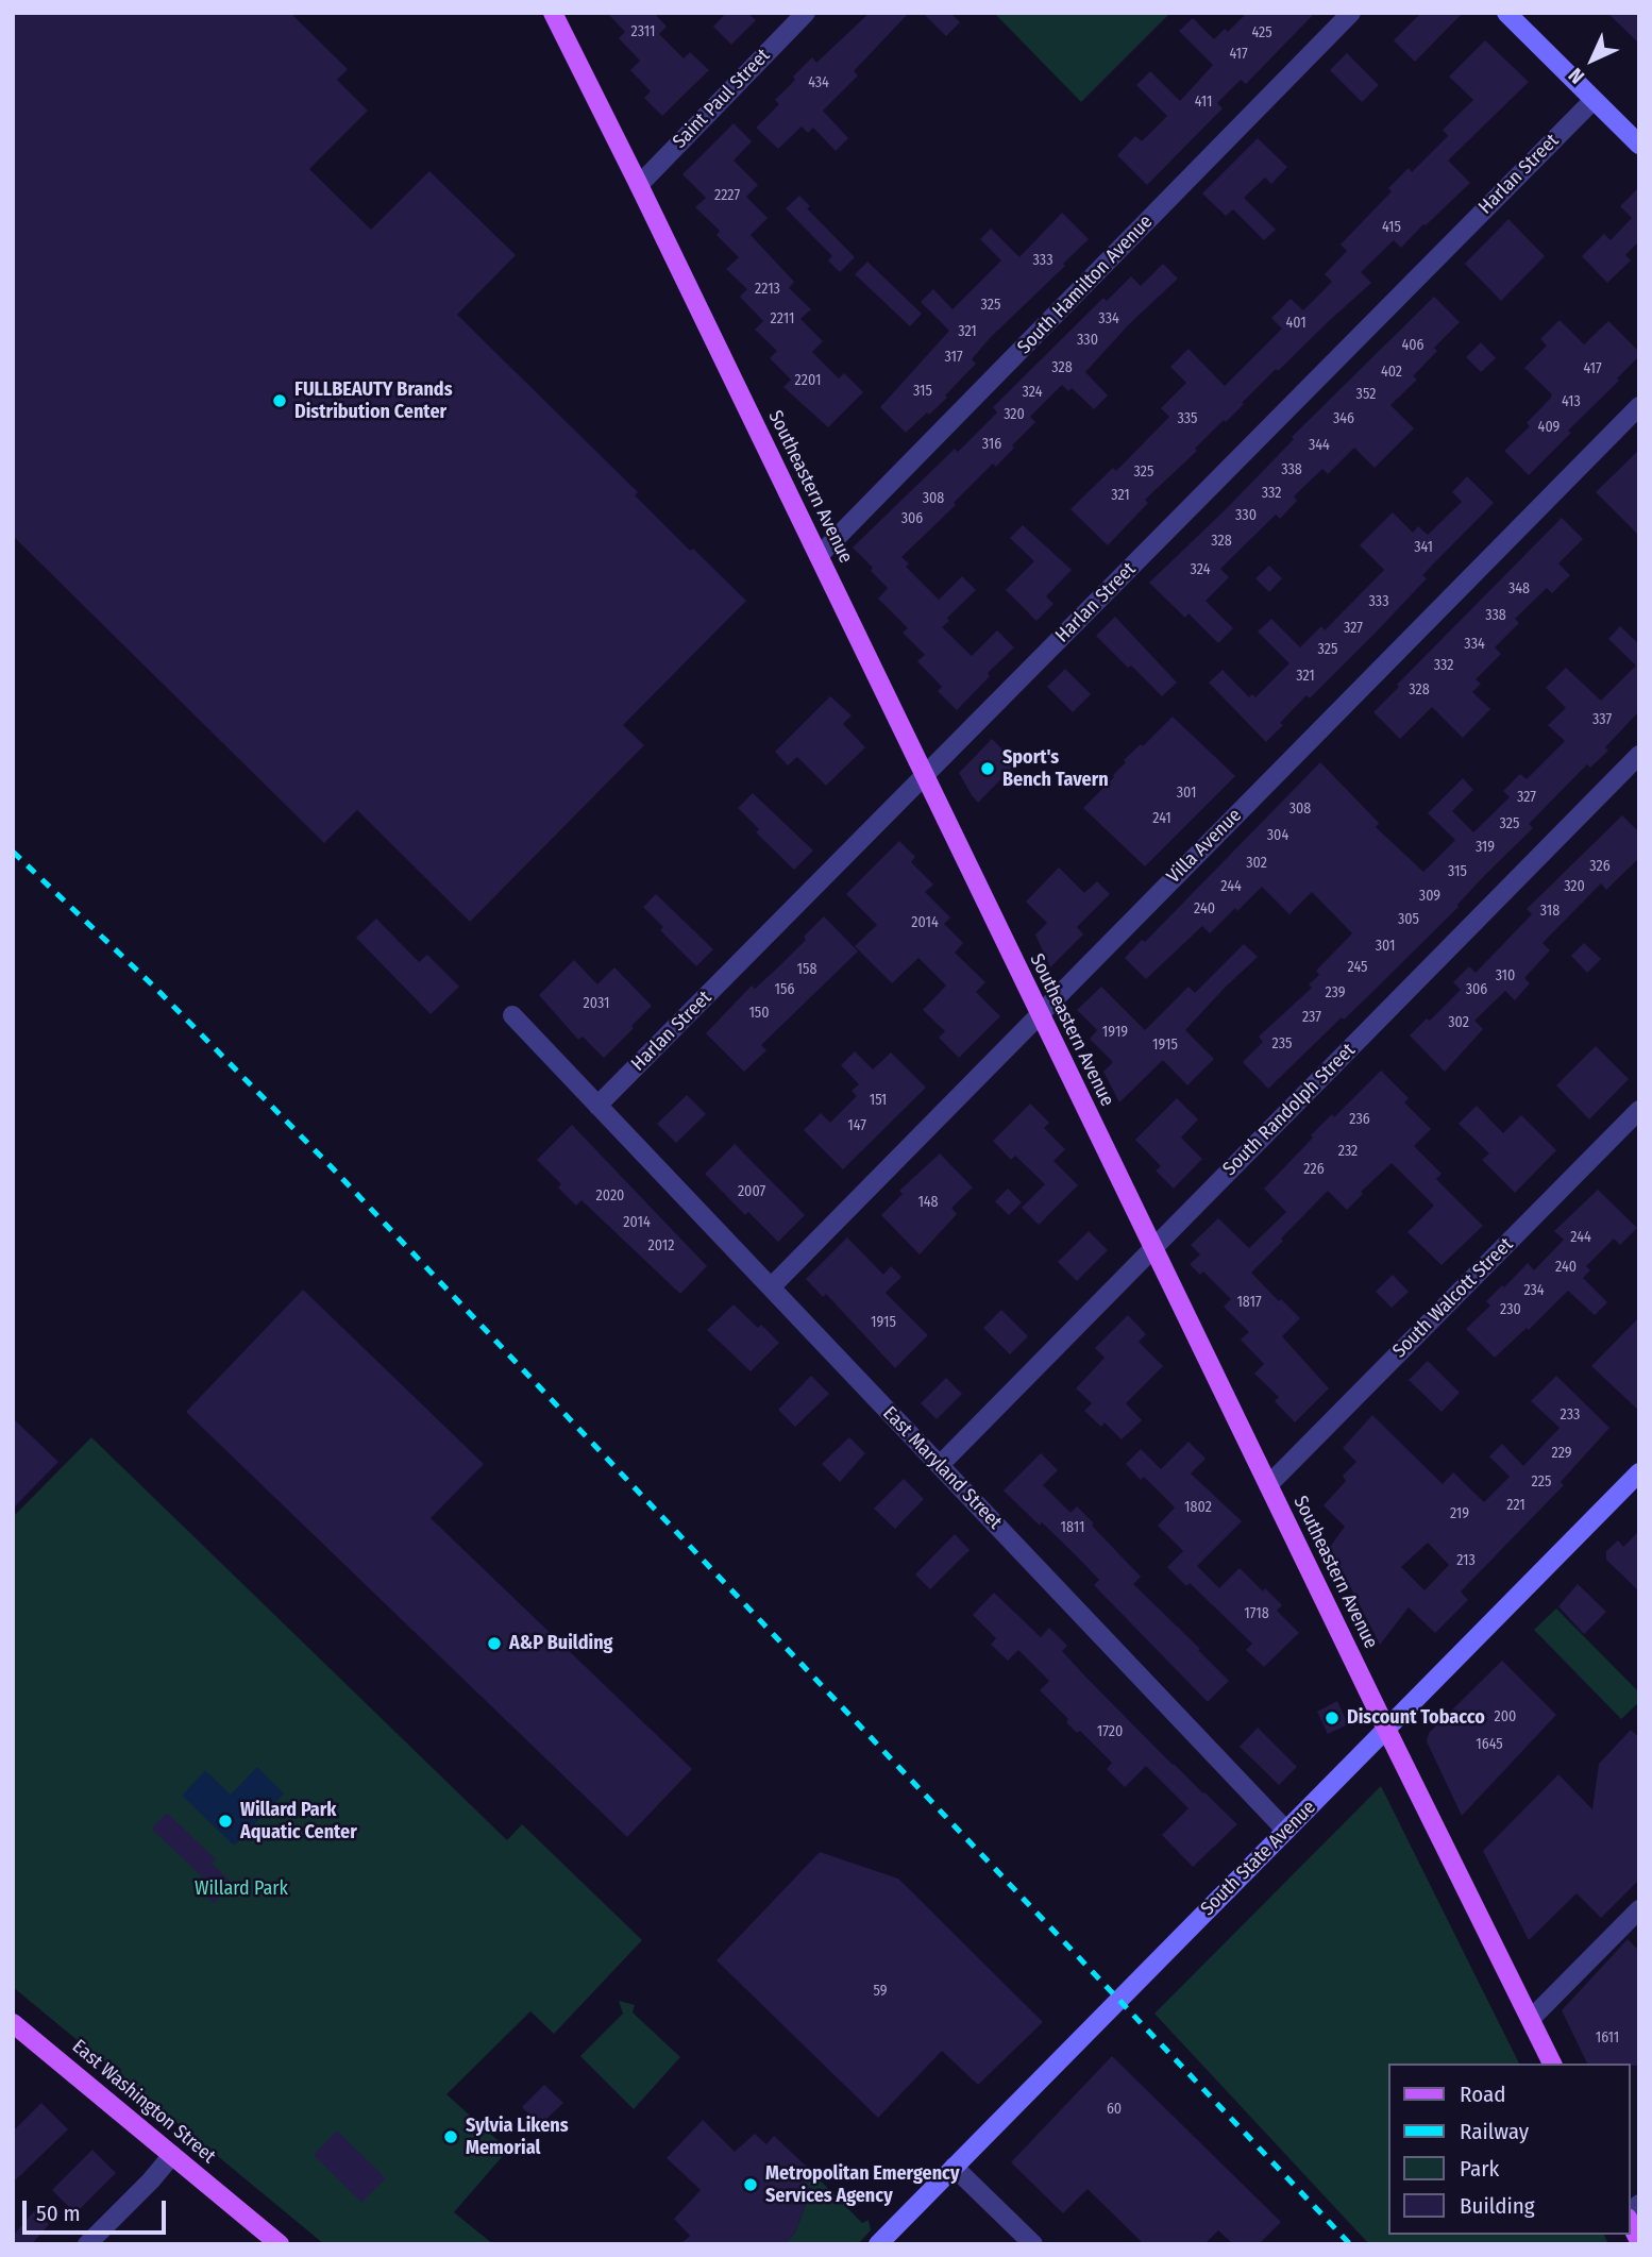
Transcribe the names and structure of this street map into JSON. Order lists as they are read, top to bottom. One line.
{"streets":{"main road":["Southeastern Avenue","East Washington Street"],"street":["Saint Paul Street","Harlan Street","South Hamilton Avenue","Villa Avenue","South Randolph Street","South Walcott Street","East Maryland Street","South State Avenue"]},"crossings":[["Saint Paul Street","Southeastern Avenue"],["Harlan Street","Southeastern Avenue"],["Harlan Street","East Maryland Street"],["South Hamilton Avenue","Southeastern Avenue"],["Southeastern Avenue","Villa Avenue"],["Southeastern Avenue","South Randolph Street"],["Southeastern Avenue","South Walcott Street"],["Southeastern Avenue","South State Avenue"],["Villa Avenue","East Maryland Street"],["South Randolph Street","East Maryland Street"],["East Maryland Street","South State Avenue"]],"parks":["Willard Park"],"places":["FULLBEAUTY Brands Distribution Center","Sport's Bench Tavern","A&P Building","Discount Tobacco","Willard Park Aquatic Center","Sylvia Likens Memorial","Metropolitan Emergency Services Agency"],"house_numbers":["2311","425","417","434","411","2227","415","333","2213","325","2211","334","401","321","330","406","317","328","417","402","2201","315","324","352","413","320","335","346","409","316","344","338","325","332","321","308","330","306","328","341","324","348","333","338","327","334","325","332","321","328","337","301","327","308","241","325","304","319","302","326","315","244","320","309","240","318","305","2014","301","245","158","310","156","306","239","2031","150","237","302","1919","235","1915","151","236","147","232","226","2007","2020","148","2014","244","2012","240","234","1817","230","1915","233","229","225","221","1802","219","1811","213","1718","200","1720","1645","59","1611","60"],"legend":["Road","Railway","Park","Building"],"scale_bar":"50 m","north":"bottom left"}
